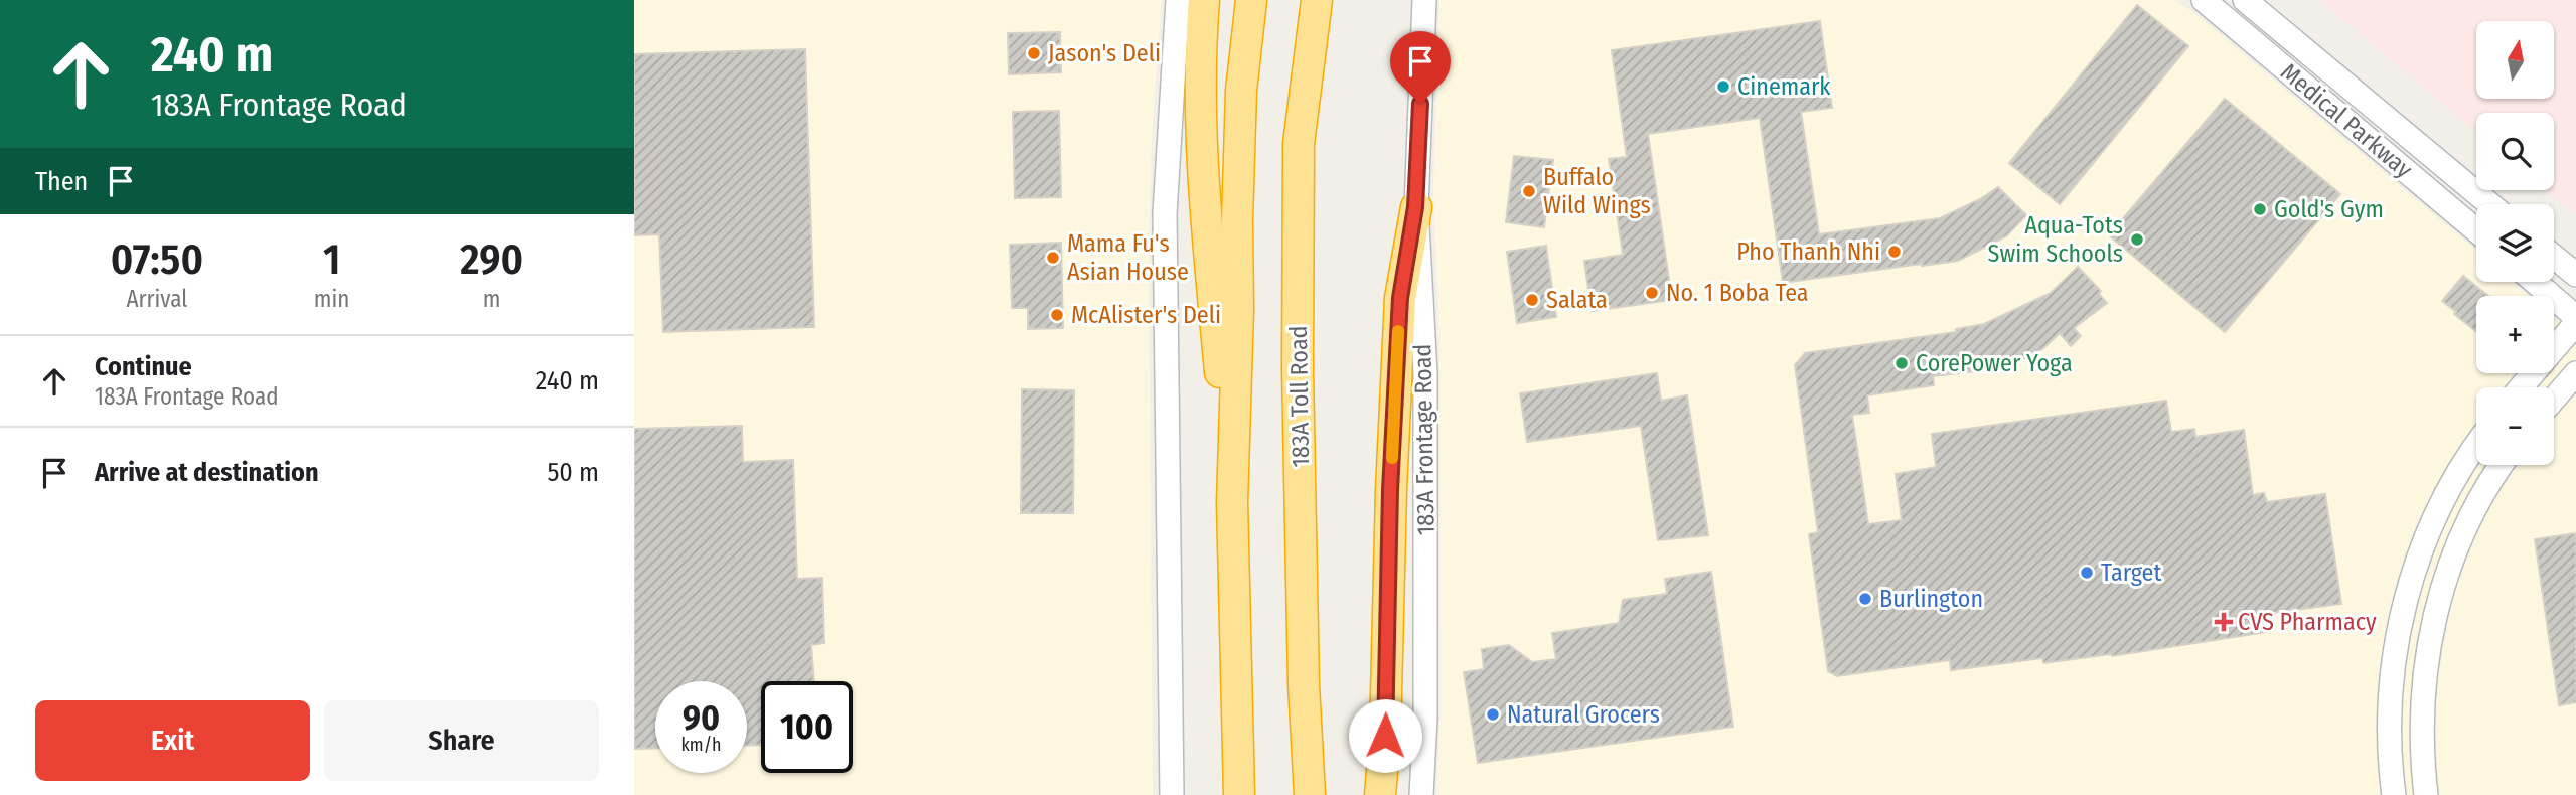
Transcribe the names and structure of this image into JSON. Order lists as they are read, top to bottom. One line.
{"streets":{"highway":["183A Toll Road"],"street":["Medical Parkway","183A Frontage Road"]},"places":{"other":["Jason's Deli","Cinemark","Buffalo Wild Wings","Gold's Gym","Aqua-Tots Swim Schools","Pho Thanh Nhi","Mama Fu's Asian House","No. 1 Boba Tea","Salata","McAlister's Deli","CorePower Yoga","Target","Burlington","Natural Grocers"],"health":["CVS Pharmacy"]},"north":"top","page":{"turn":["240 m","183A Frontage Road"],"map_buttons":["+","−"],"then":"Then","eta":["07:50","Arrival","1","min","290","m"],"list":[{"name":"Continue","note":"183A Frontage Road","value":"240 m"},{"name":"Arrive at destination","value":"50 m"}],"speed":"90 km/h","limit":"100","buttons":["Exit","Share"]}}
